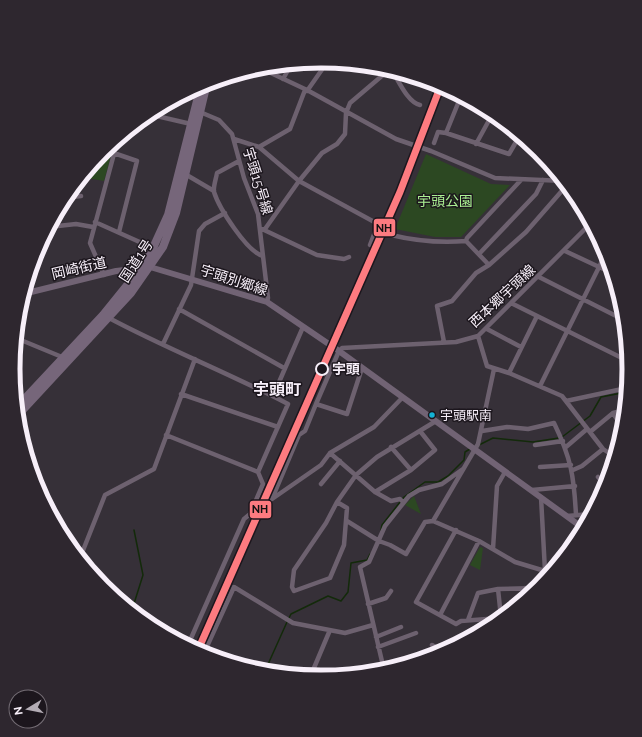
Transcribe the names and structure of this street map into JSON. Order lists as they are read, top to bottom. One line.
{"streets":{"highway":["国道1号"],"street":["宇頭15号線","岡崎街道","宇頭別郷線","西本郷宇頭線"]},"crossings":[["宇頭15号線","国道1号"],["宇頭15号線","宇頭別郷線"],["国道1号","岡崎街道"],["国道1号","宇頭別郷線"],["岡崎街道","宇頭別郷線"],["宇頭別郷線","西本郷宇頭線"]],"districts":["宇頭町"],"parks":["宇頭公園"],"places":["宇頭","宇頭駅南"],"lines":["transit line NH"],"north":"left"}
